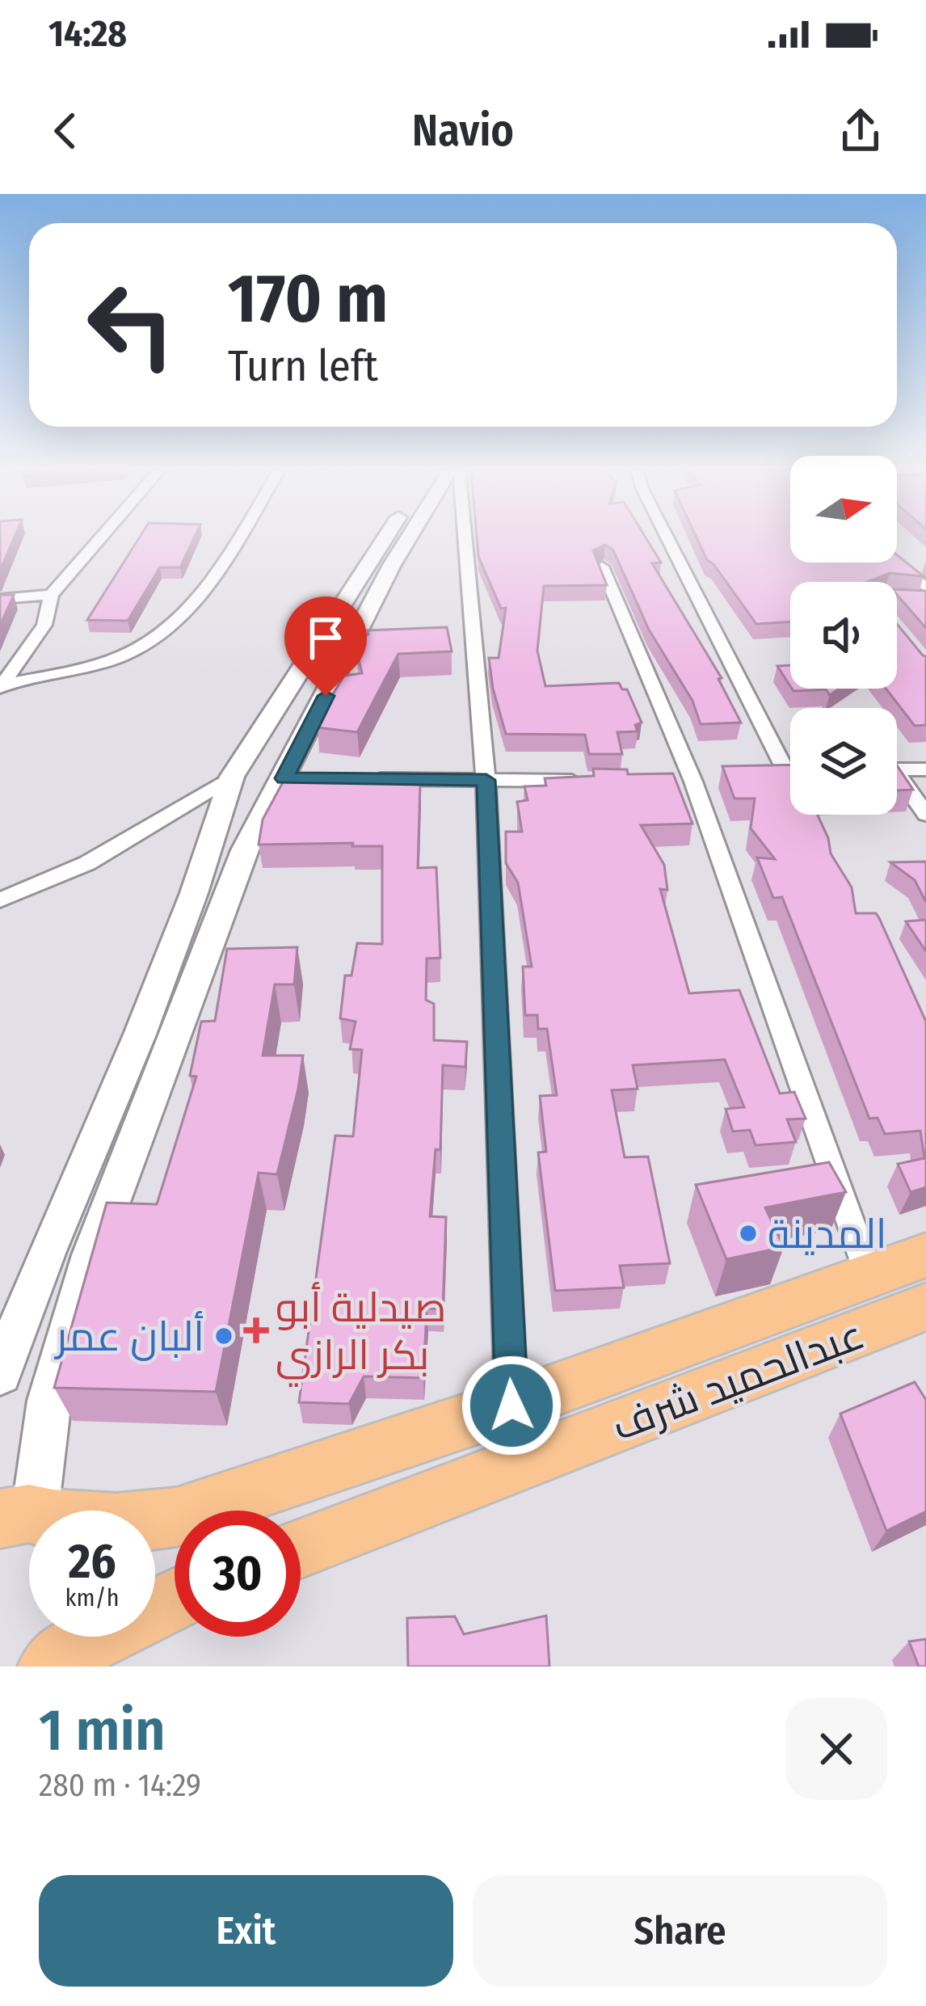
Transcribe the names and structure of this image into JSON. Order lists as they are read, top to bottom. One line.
{"streets":{"main road":["عبدالحميد شرف"]},"places":{"other":["المدينة","ألبان عمر"],"health":["صيدلية أبو بكر الرازي"]},"north":"right","page":{"status":"14:28","header":"Navio","turn":["170 m","Turn left"],"speed":"26 km/h","limit":"30","heading":["1 min","280 m · 14:29"],"buttons":["Exit","Share"]}}
